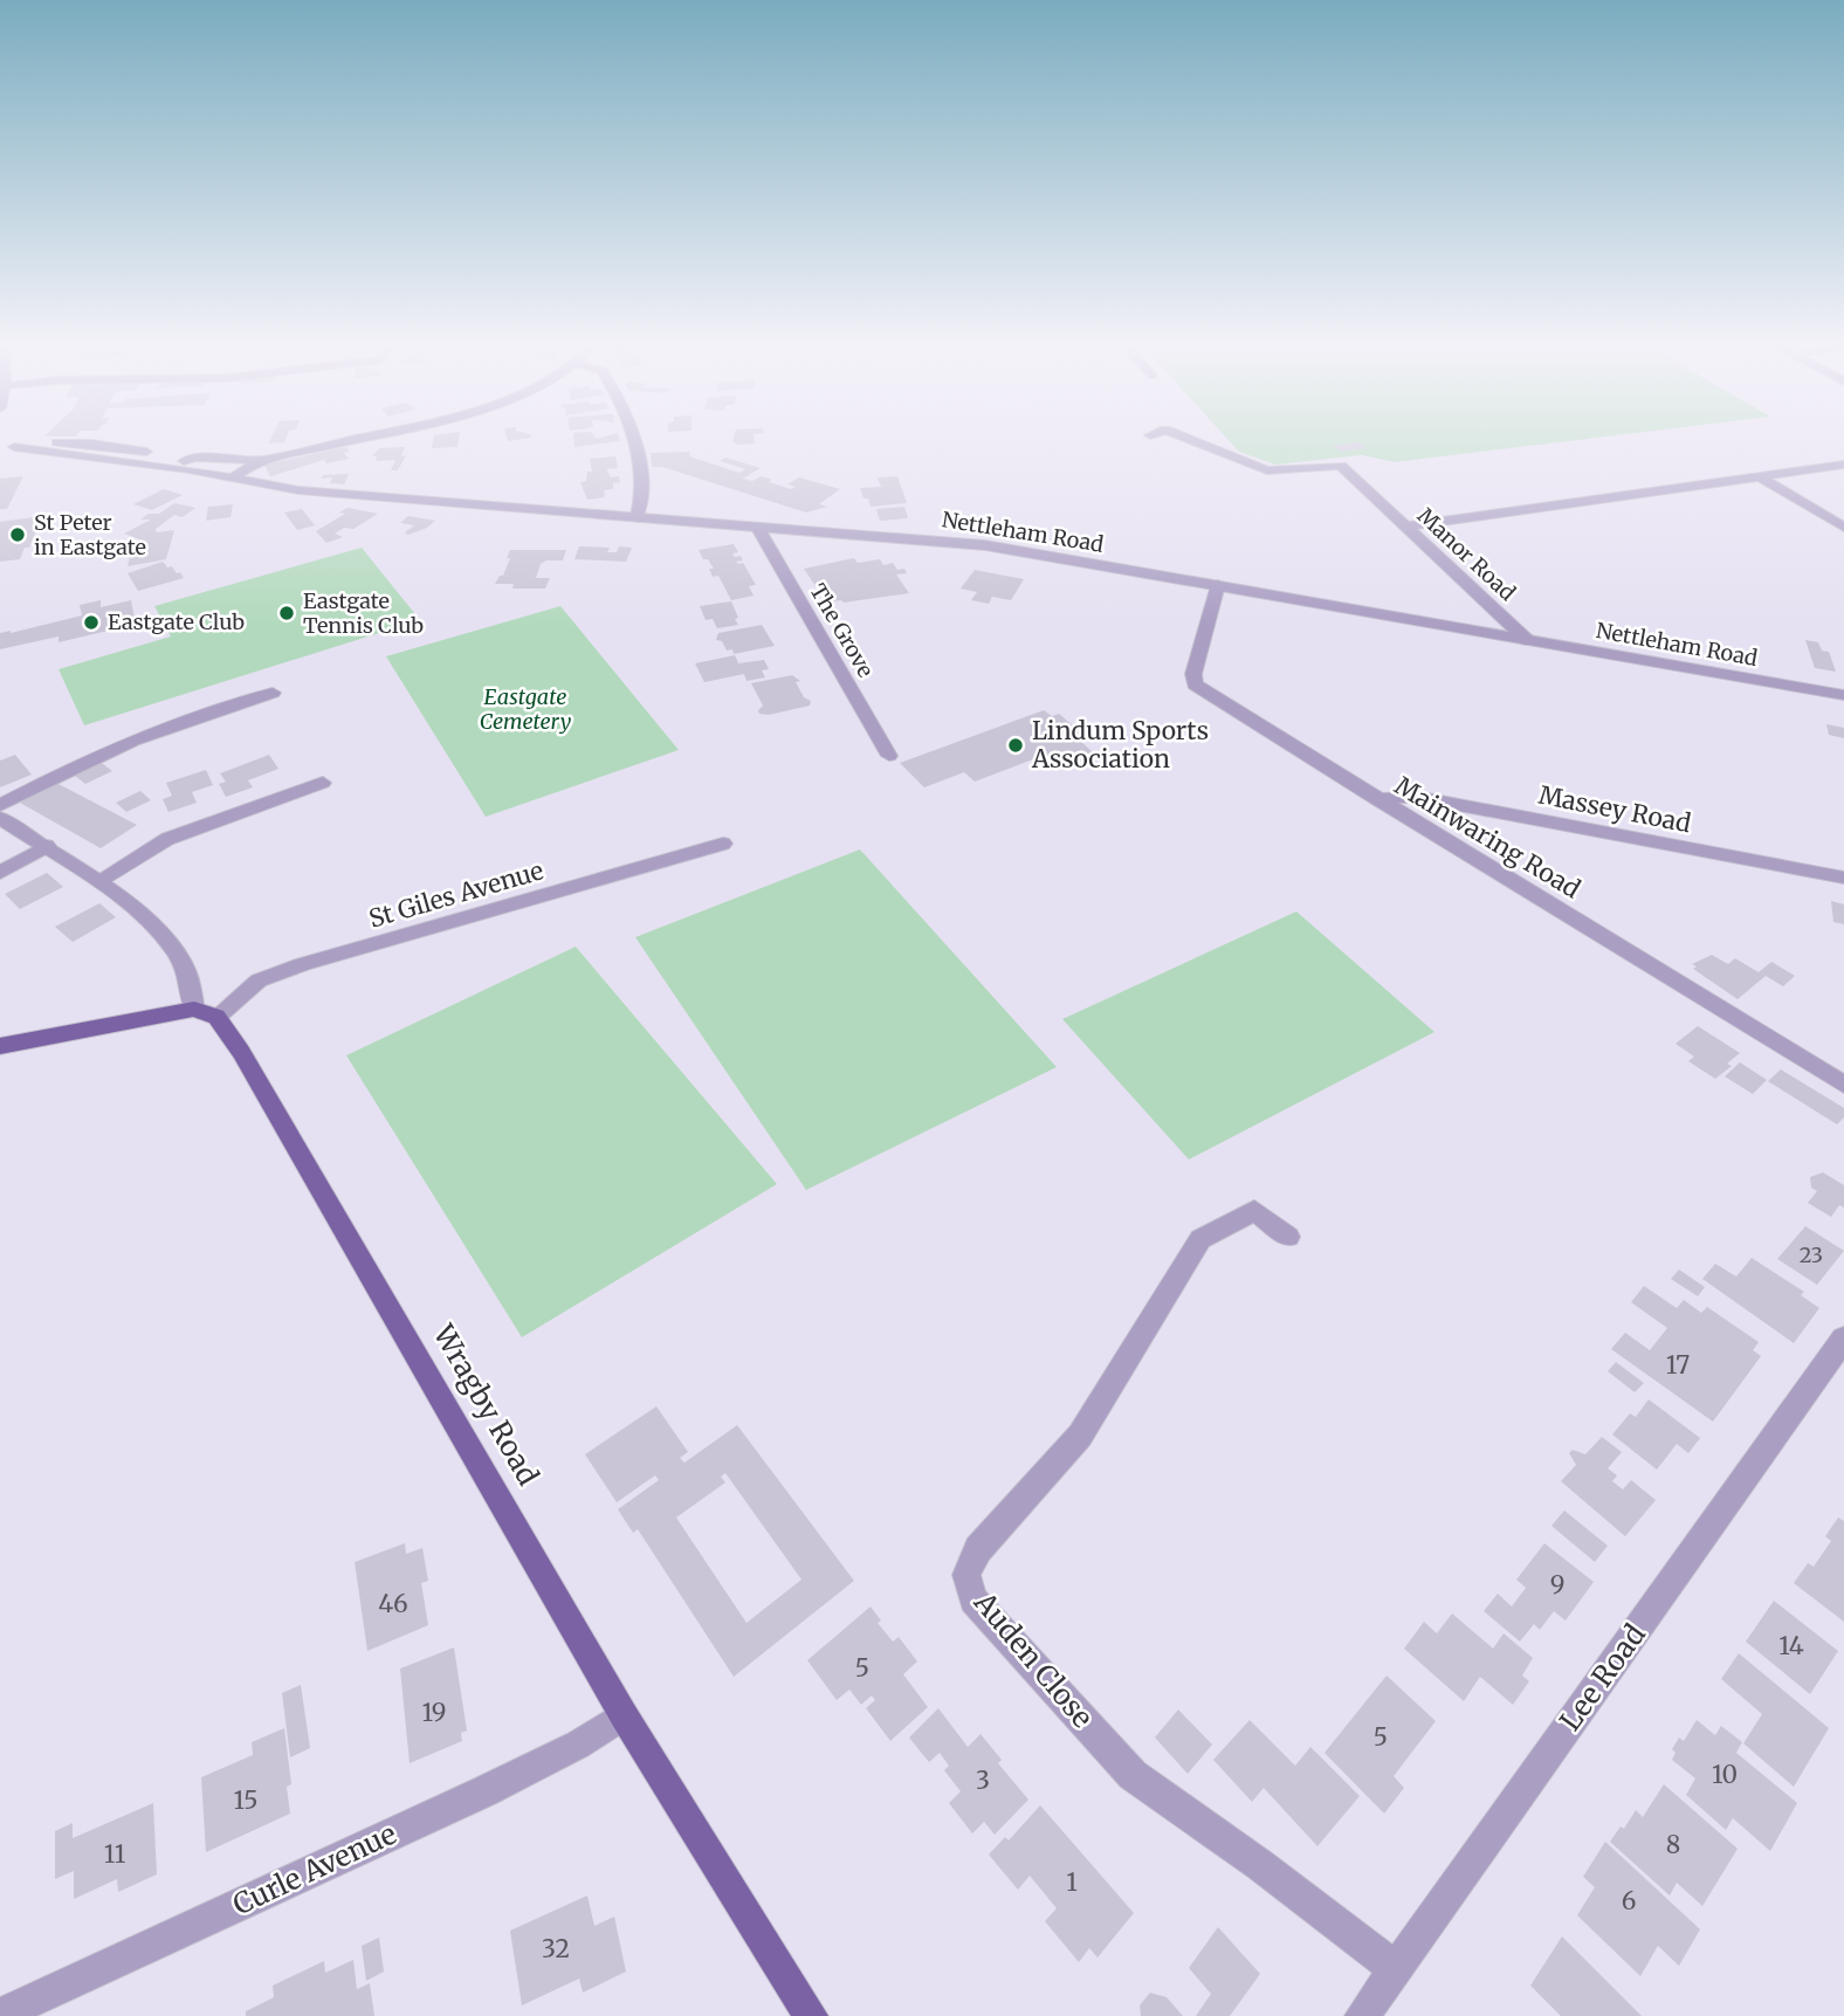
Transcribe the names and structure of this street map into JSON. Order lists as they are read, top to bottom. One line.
{"streets":{"main road":["Wragby Road"],"street":["Nettleham Road","Manor Road","The Grove","Massey Road","Mainwaring Road","St Giles Avenue","Auden Close","Lee Road","Curle Avenue"]},"crossings":[["Nettleham Road","Manor Road"],["Nettleham Road","The Grove"],["Nettleham Road","Mainwaring Road"],["Massey Road","Mainwaring Road"],["St Giles Avenue","Wragby Road"],["Wragby Road","Curle Avenue"],["Auden Close","Lee Road"]],"parks":["Eastgate Cemetery"],"places":["St Peter in Eastgate","Eastgate Tennis Club","Eastgate Club","Lindum Sports Association"],"house_numbers":["23","17","9","46","14","5","19","5","10","3","15","8","11","1","6","32"]}
